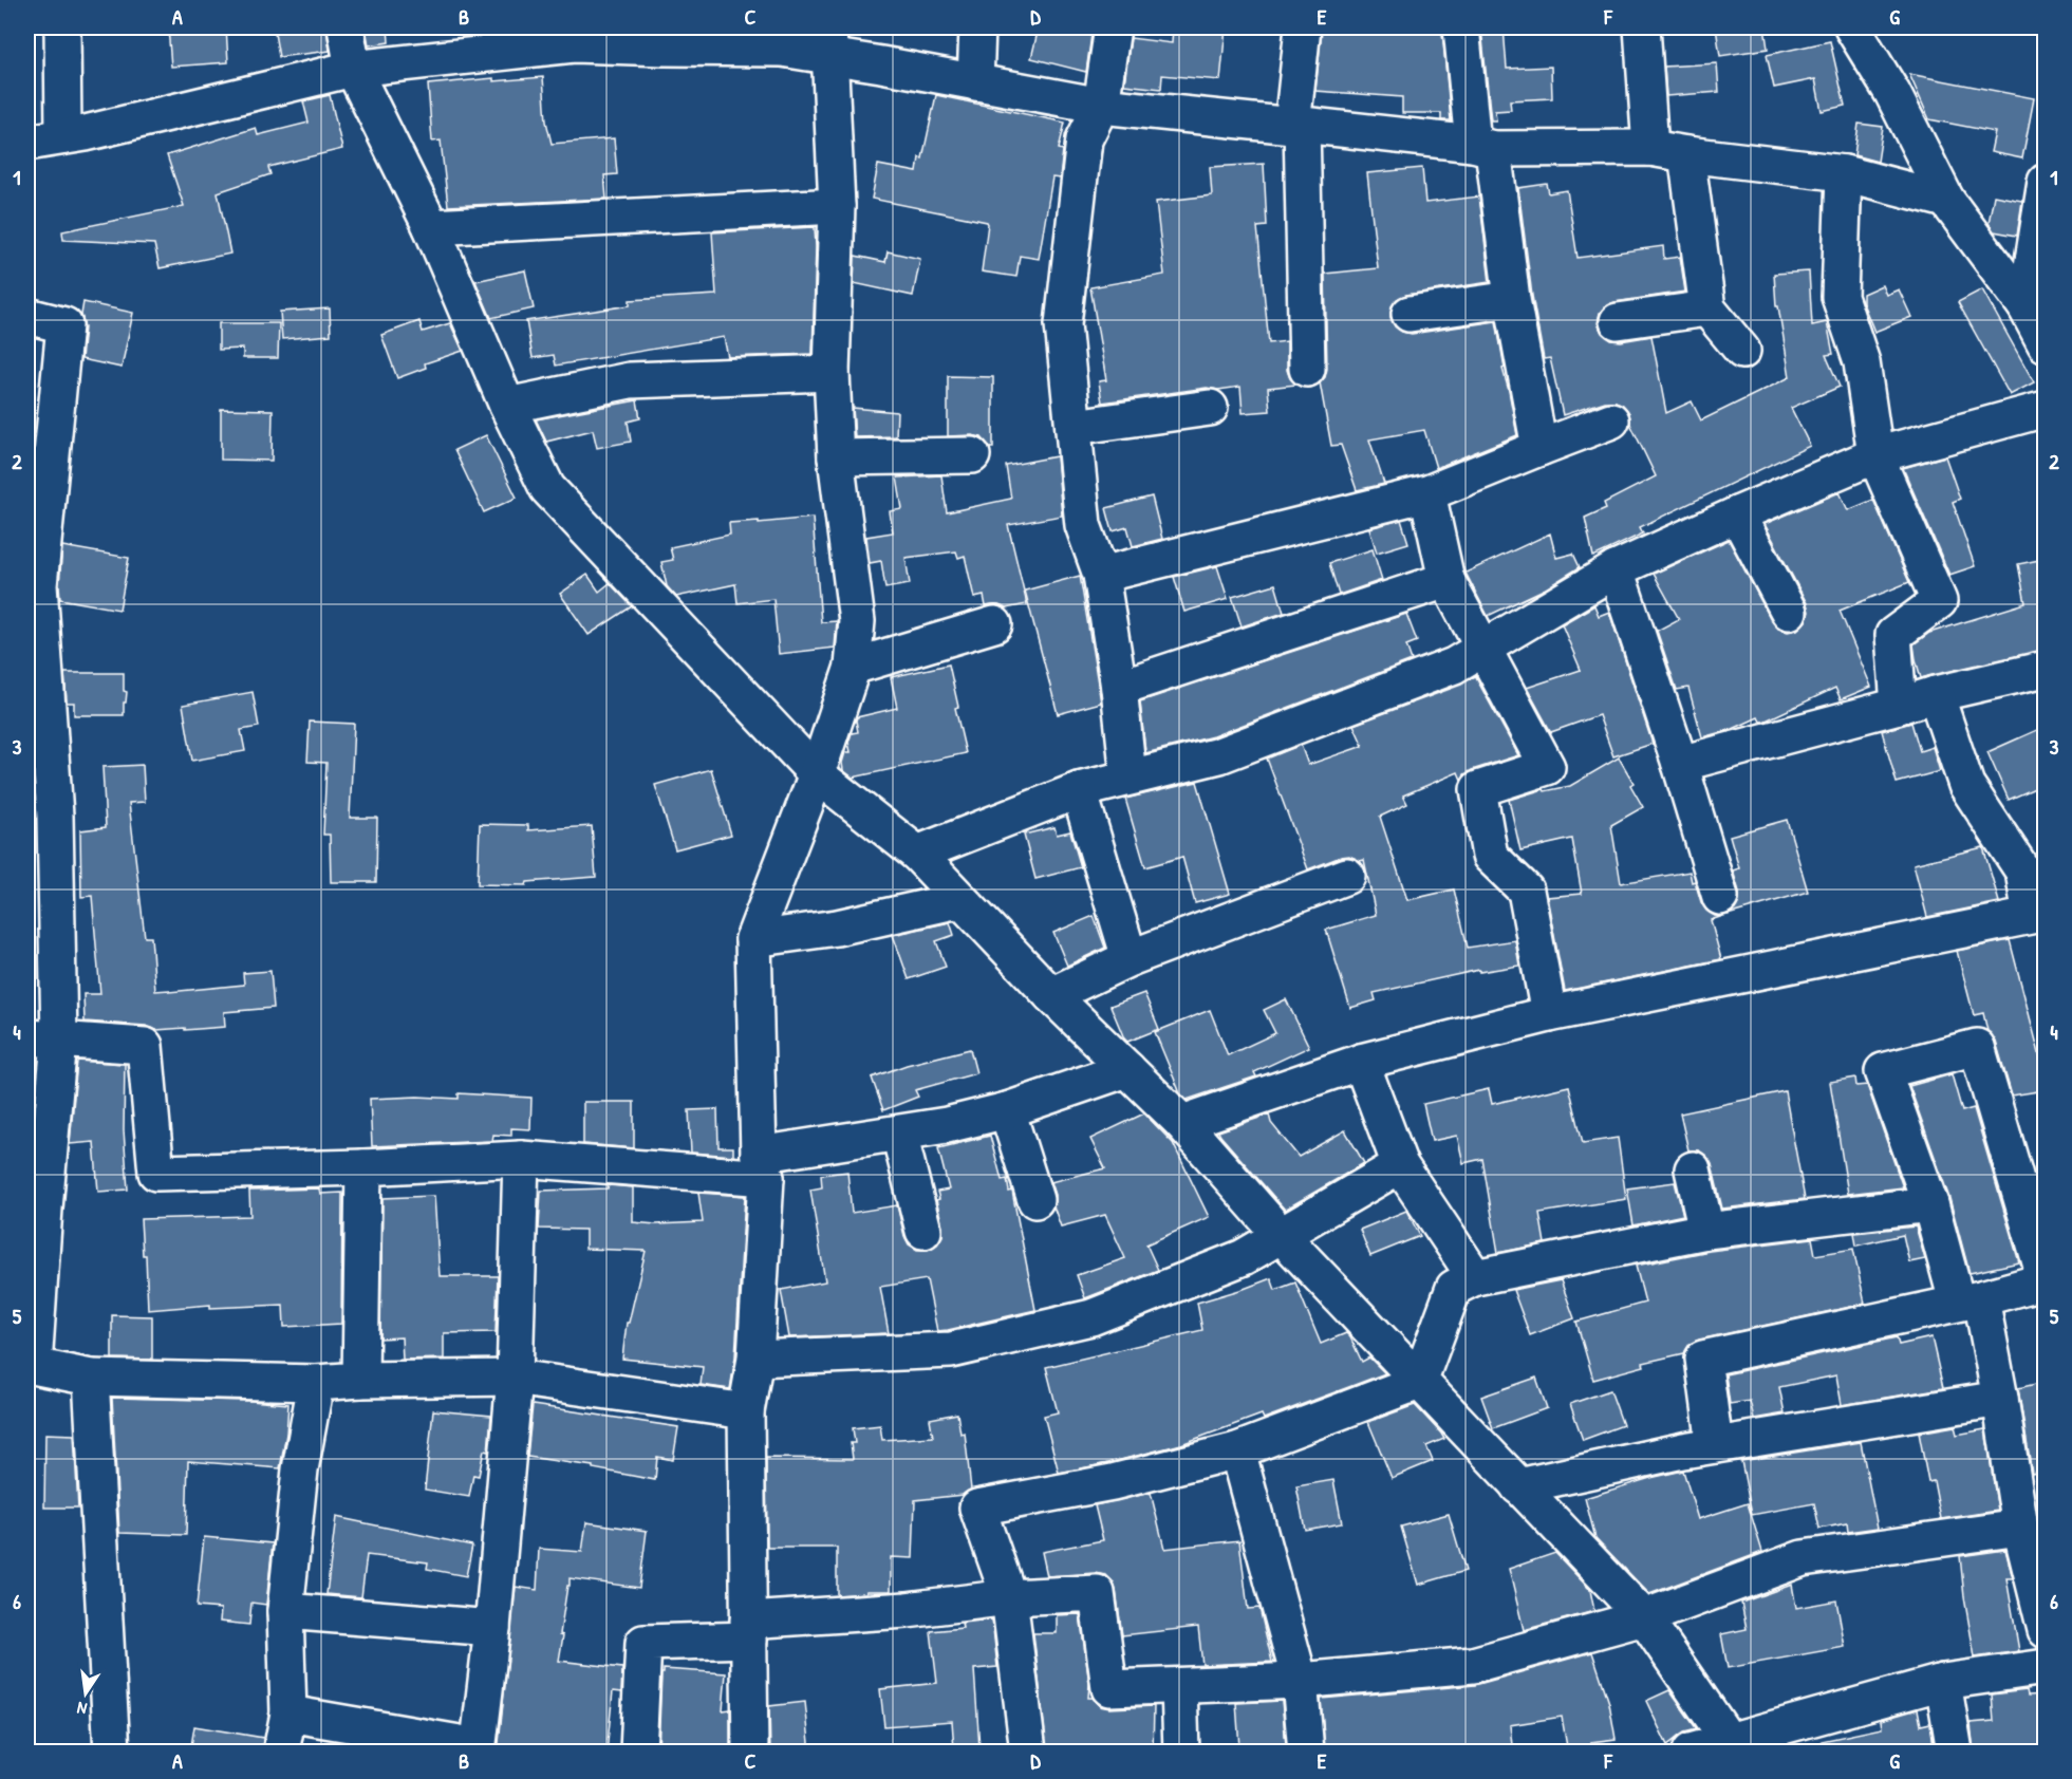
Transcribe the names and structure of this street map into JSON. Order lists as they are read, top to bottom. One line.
{"north":"bottom","grid":{"columns":["A","B","C","D","E","F","G"],"rows":["1","2","3","4","5","6"]}}
